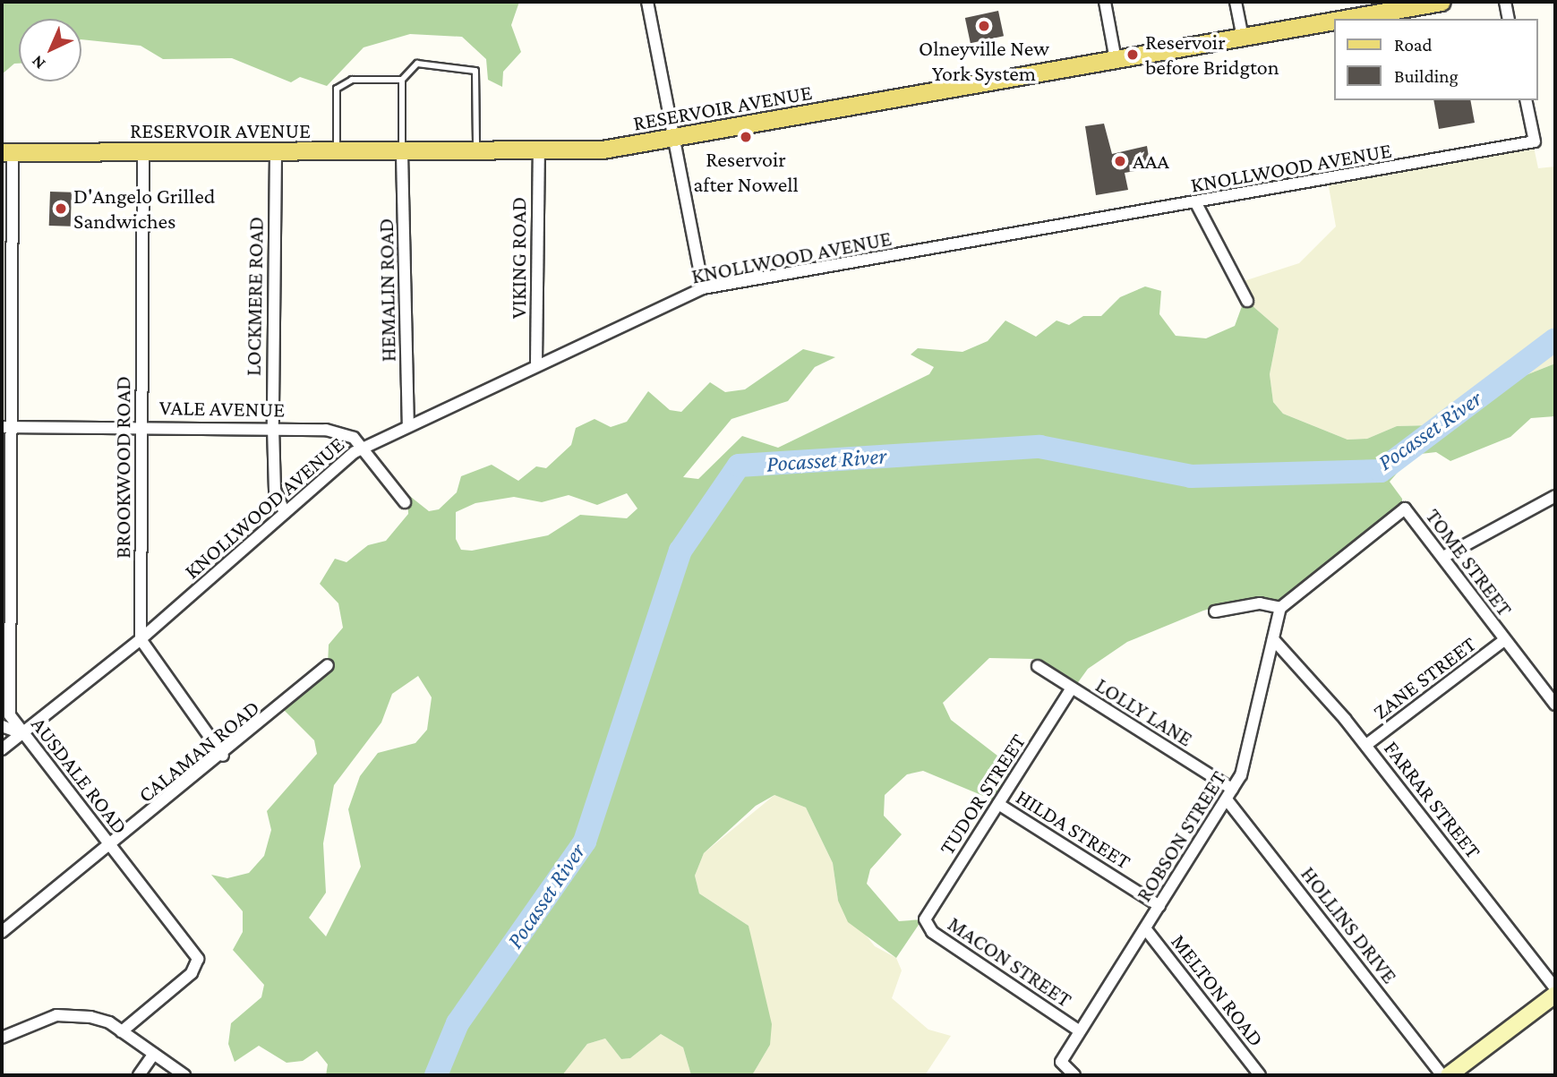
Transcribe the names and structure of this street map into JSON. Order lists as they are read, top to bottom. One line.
{"streets":{"main road":["RESERVOIR AVENUE"],"street":["KNOLLWOOD AVENUE","VIKING ROAD","HEMALIN ROAD","LOCKMERE ROAD","VALE AVENUE","BROOKWOOD ROAD","TOME STREET","ZANE STREET","LOLLY LANE","CALAMAN ROAD","AUSDALE ROAD","TUDOR STREET","FARRAR STREET","HILDA STREET","ROBSON STREET","HOLLINS DRIVE","MACON STREET","MELTON ROAD"]},"crossings":[["RESERVOIR AVENUE","VIKING ROAD"],["RESERVOIR AVENUE","HEMALIN ROAD"],["RESERVOIR AVENUE","LOCKMERE ROAD"],["RESERVOIR AVENUE","BROOKWOOD ROAD"],["RESERVOIR AVENUE","AUSDALE ROAD"],["KNOLLWOOD AVENUE","VIKING ROAD"],["KNOLLWOOD AVENUE","HEMALIN ROAD"],["KNOLLWOOD AVENUE","LOCKMERE ROAD"],["KNOLLWOOD AVENUE","VALE AVENUE"],["KNOLLWOOD AVENUE","BROOKWOOD ROAD"],["KNOLLWOOD AVENUE","AUSDALE ROAD"],["LOCKMERE ROAD","VALE AVENUE"],["VALE AVENUE","BROOKWOOD ROAD"],["VALE AVENUE","AUSDALE ROAD"],["TOME STREET","ZANE STREET"],["TOME STREET","ROBSON STREET"],["ZANE STREET","FARRAR STREET"],["LOLLY LANE","TUDOR STREET"],["LOLLY LANE","ROBSON STREET"],["LOLLY LANE","HOLLINS DRIVE"],["CALAMAN ROAD","AUSDALE ROAD"],["TUDOR STREET","HILDA STREET"],["TUDOR STREET","MACON STREET"],["FARRAR STREET","ROBSON STREET"],["HILDA STREET","ROBSON STREET"],["ROBSON STREET","HOLLINS DRIVE"],["ROBSON STREET","MACON STREET"],["ROBSON STREET","MELTON ROAD"]],"water":["Pocasset River"],"places":["Olneyville New York System","Reservoir before Bridgton","Reservoir after Nowell","AAA","D'Angelo Grilled Sandwiches"],"legend":["Road","Building"],"north":"bottom left"}
